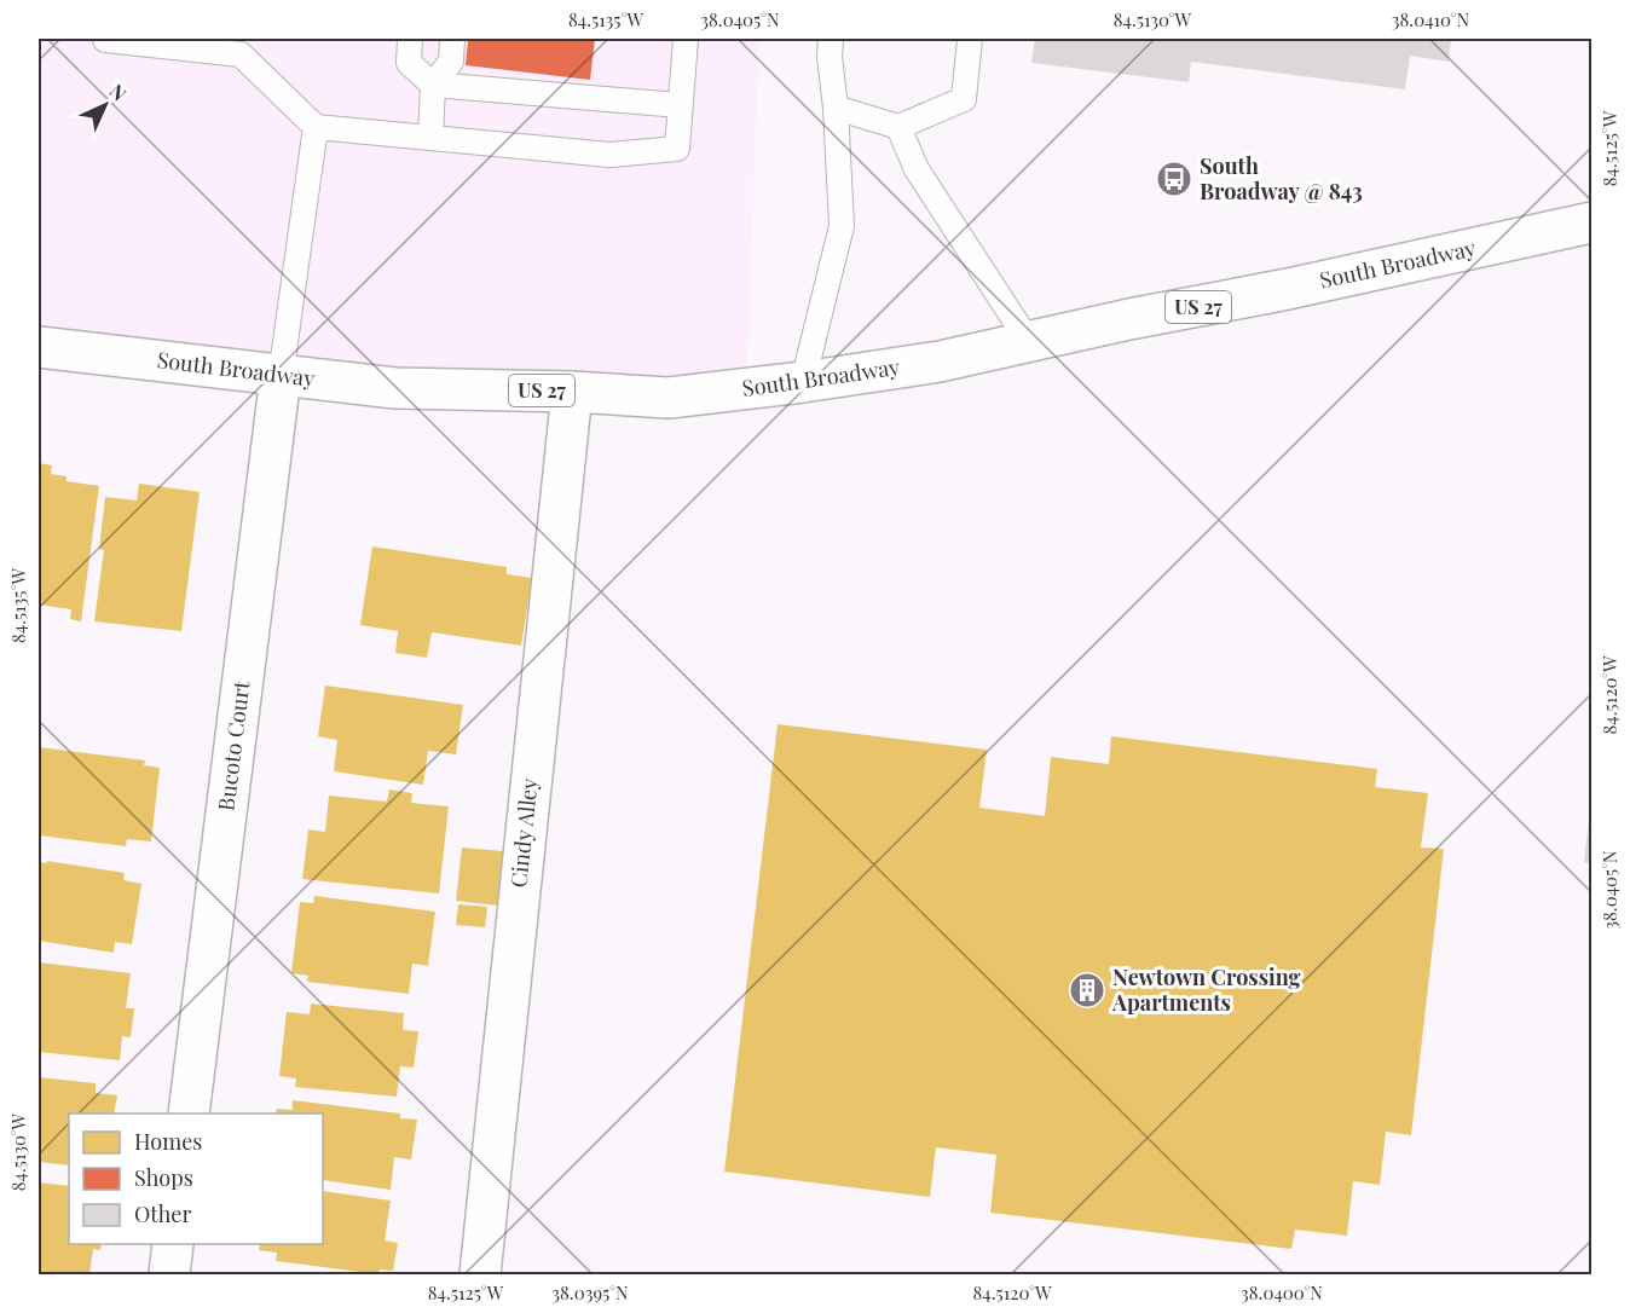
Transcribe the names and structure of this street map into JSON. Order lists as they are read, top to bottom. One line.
{"streets":{"street":["South Broadway","US 27","Bucoto Court","Cindy Alley"]},"crossings":[["South Broadway","Bucoto Court"],["South Broadway","Cindy Alley"]],"places":{"bus stop":["South Broadway @ 843"],"building":["Newtown Crossing Apartments"]},"legend":["Homes","Shops","Other"],"north":"top right","coordinates":["84.5135°W","38.0405°N","84.5130°W","38.0410°N","84.5125°W","84.5120°W","38.0395°N","38.0400°N"]}
